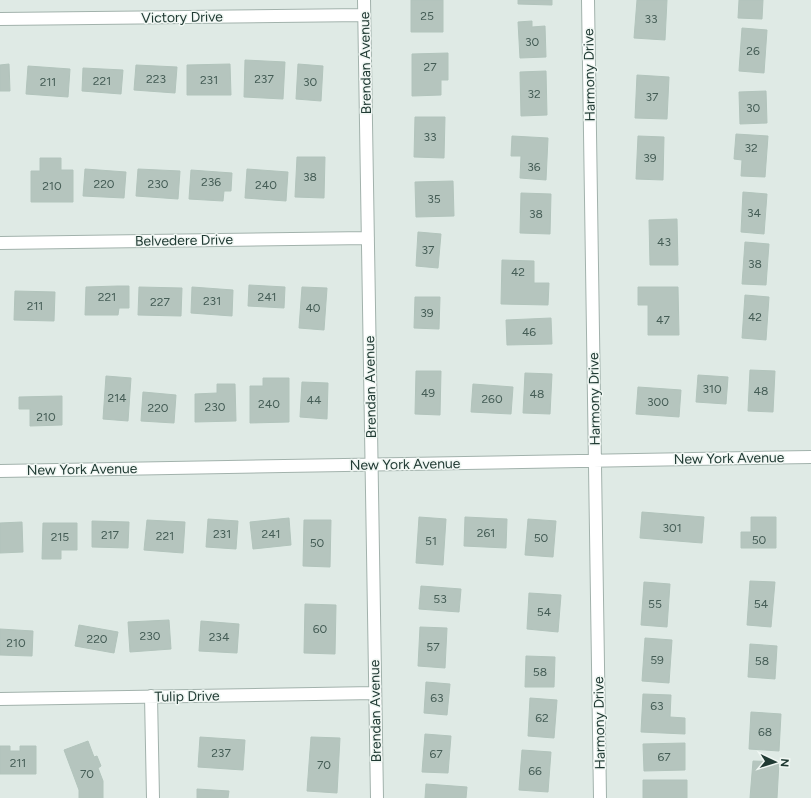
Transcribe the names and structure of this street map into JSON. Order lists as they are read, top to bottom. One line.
{"streets":{"street":["Victory Drive","Brendan Avenue","Harmony Drive","Belvedere Drive","New York Avenue","Tulip Drive"]},"crossings":[["Victory Drive","Brendan Avenue"],["Brendan Avenue","Belvedere Drive"],["Brendan Avenue","New York Avenue"],["Brendan Avenue","Tulip Drive"],["Harmony Drive","New York Avenue"]],"house_numbers":["25","33","30","26","27","223","237","231","221","211","30","32","37","30","33","32","39","36","38","236","220","230","240","210","35","34","38","43","37","38","42","221","241","231","227","211","40","39","42","47","46","310","48","49","48","214","260","44","300","240","230","220","210","301","261","231","241","217","221","215","50","50","51","50","53","55","54","54","60","230","234","220","210","57","59","58","58","63","63","62","68","237","67","67","211","70","66","70"],"north":"right"}
